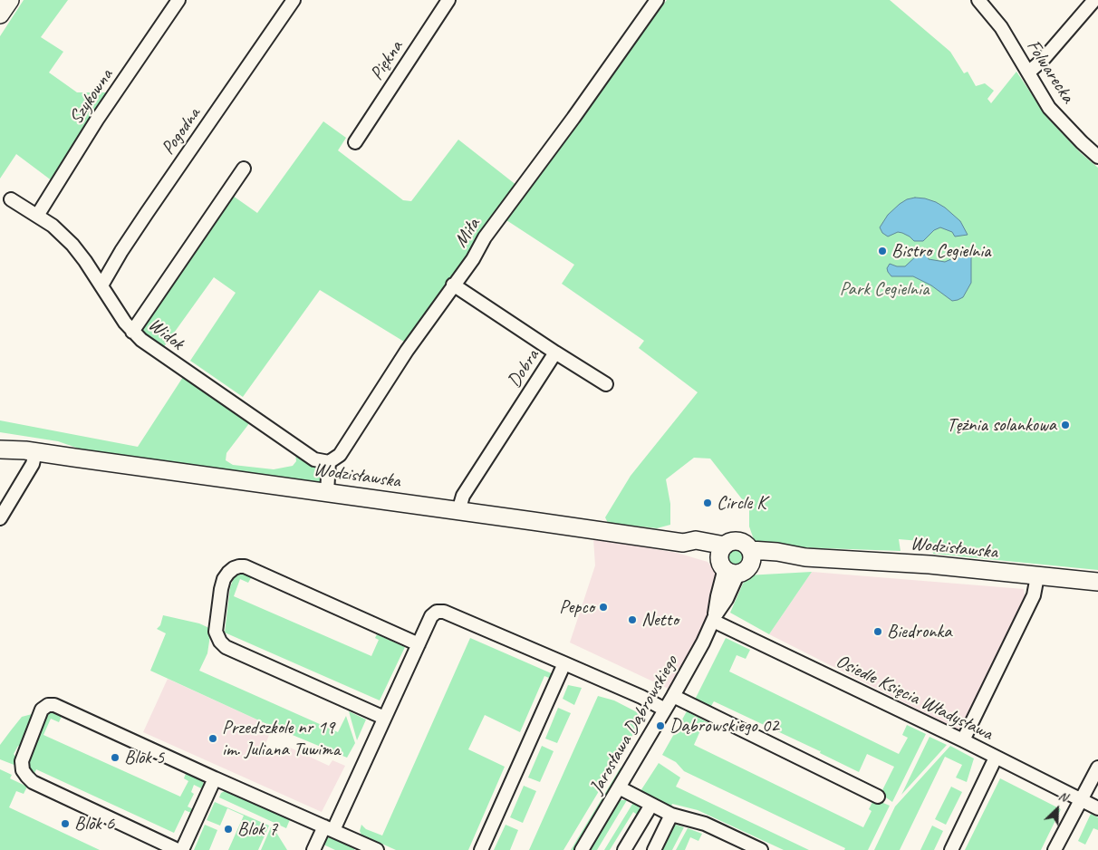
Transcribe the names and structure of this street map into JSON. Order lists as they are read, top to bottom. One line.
{"streets":{"street":["Piękna","Folwarecka","Szykowna","Pogodna","Miła","Widok","Dobra","Wodzisławska","Osiedle Księcia Władysława","Jarosława Dąbrowskiego"]},"crossings":[["Szykowna","Widok"],["Pogodna","Widok"],["Miła","Widok"],["Miła","Dobra"],["Dobra","Wodzisławska"],["Wodzisławska","Jarosława Dąbrowskiego"],["Osiedle Księcia Władysława","Jarosława Dąbrowskiego"]],"parks":["Park Cegielnia"],"places":["Bistro Cegielnia","Tężnia solankowa","Circle K","Pepco","Netto","Biedronka","Dąbrowskiego 02","Przedszkole nr 19 im. Juliana Tuwima","Blok 5","Blok 6","Blok 7"],"north":"top right"}
